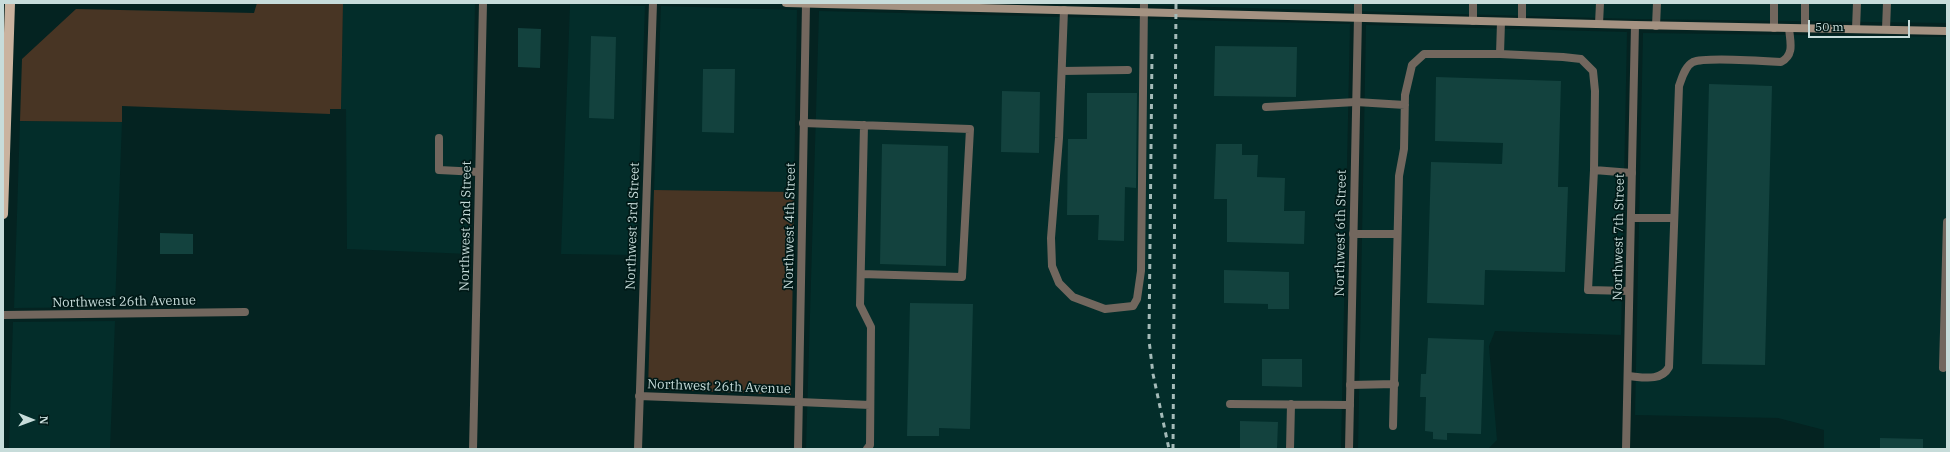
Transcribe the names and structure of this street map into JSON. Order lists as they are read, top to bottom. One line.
{"streets":{"street":["Northwest 2nd Street","Northwest 3rd Street","Northwest 4th Street","Northwest 6th Street","Northwest 7th Street","Northwest 26th Avenue"]},"crossings":[["Northwest 3rd Street","Northwest 26th Avenue"],["Northwest 4th Street","Northwest 26th Avenue"]],"scale_bar":"50 m","north":"right"}
